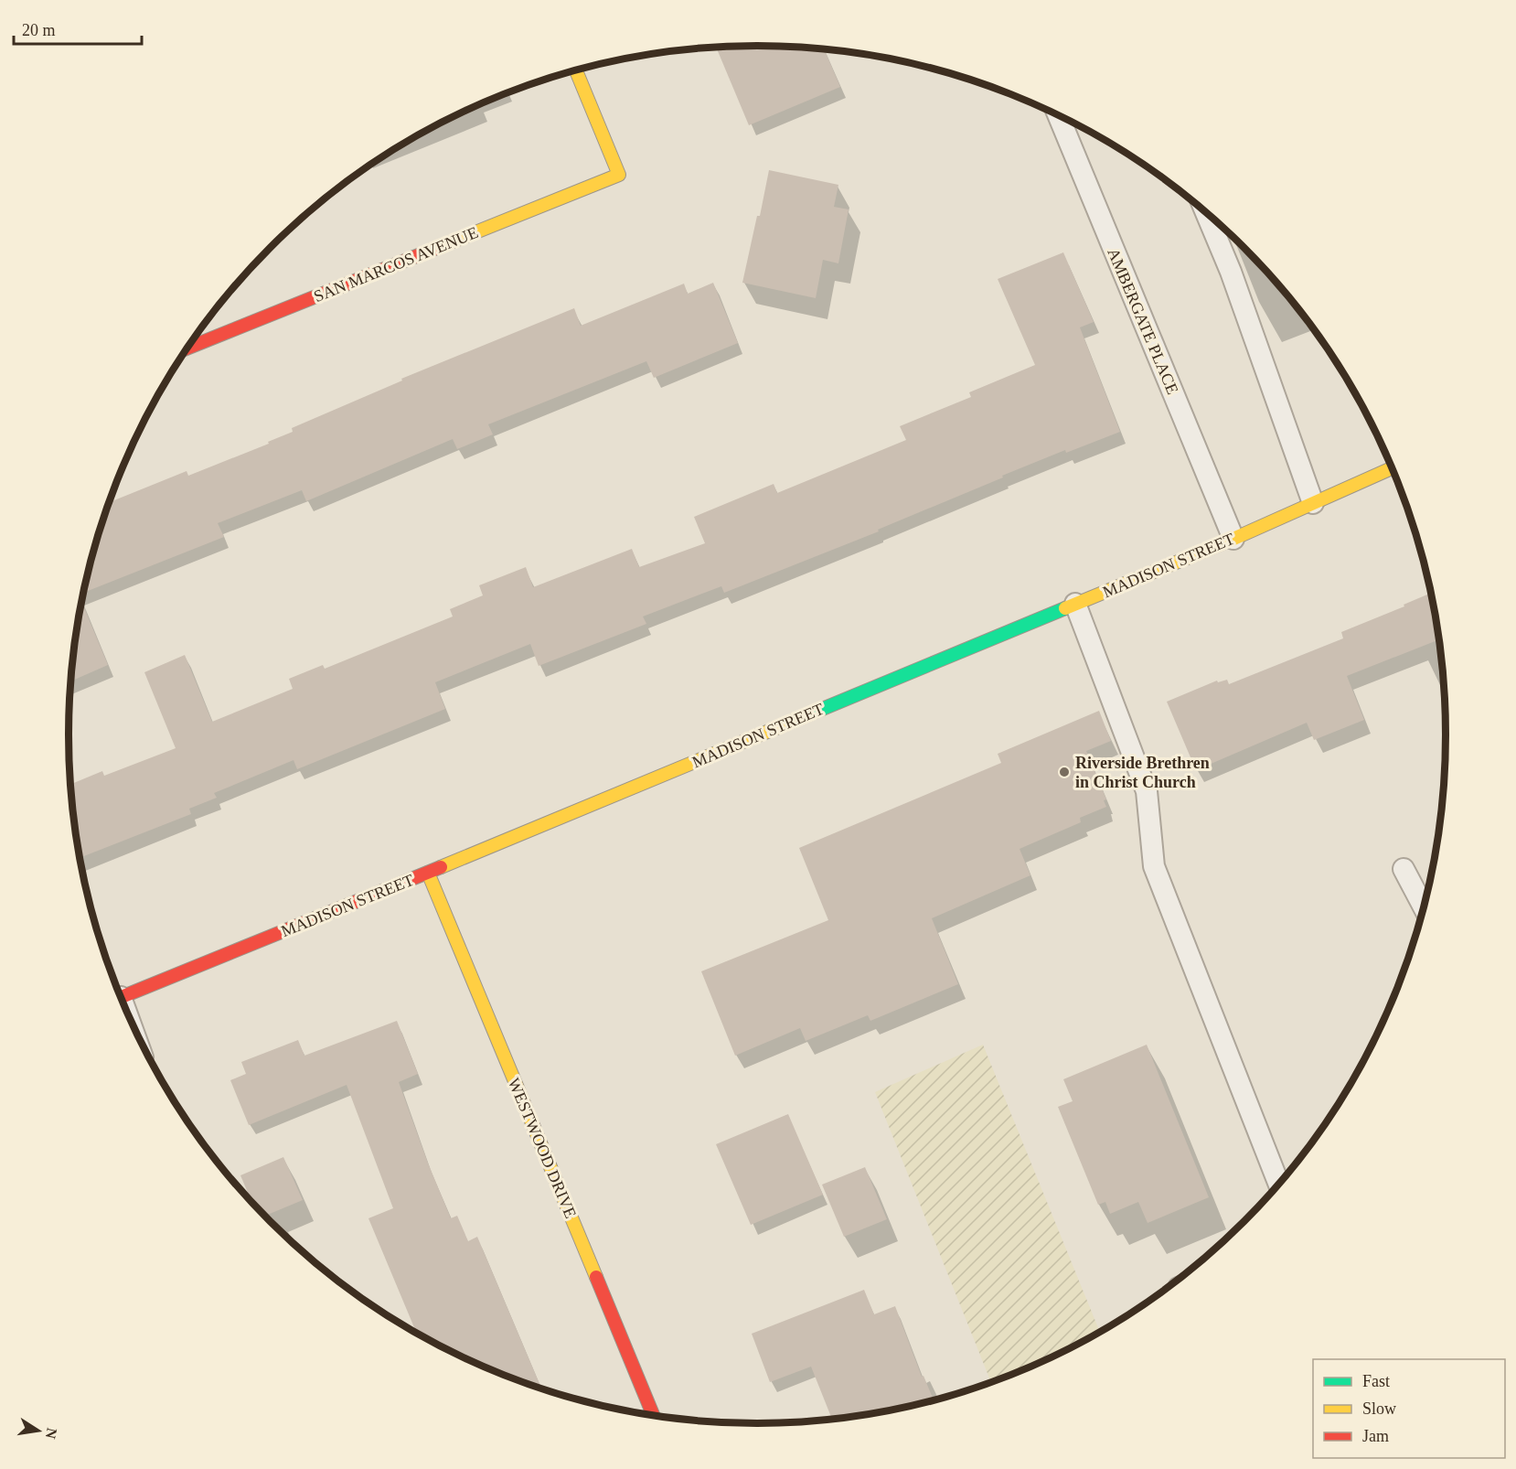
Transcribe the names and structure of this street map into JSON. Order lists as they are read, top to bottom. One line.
{"streets":{"main road":["SAN MARCOS AVENUE","MADISON STREET","WESTWOOD DRIVE"],"lane":["AMBERGATE PLACE"]},"crossings":[["AMBERGATE PLACE","MADISON STREET"],["MADISON STREET","WESTWOOD DRIVE"]],"places":["Riverside Brethren in Christ Church"],"legend":["Fast","Slow","Jam"],"scale_bar":"20 m","north":"right"}
